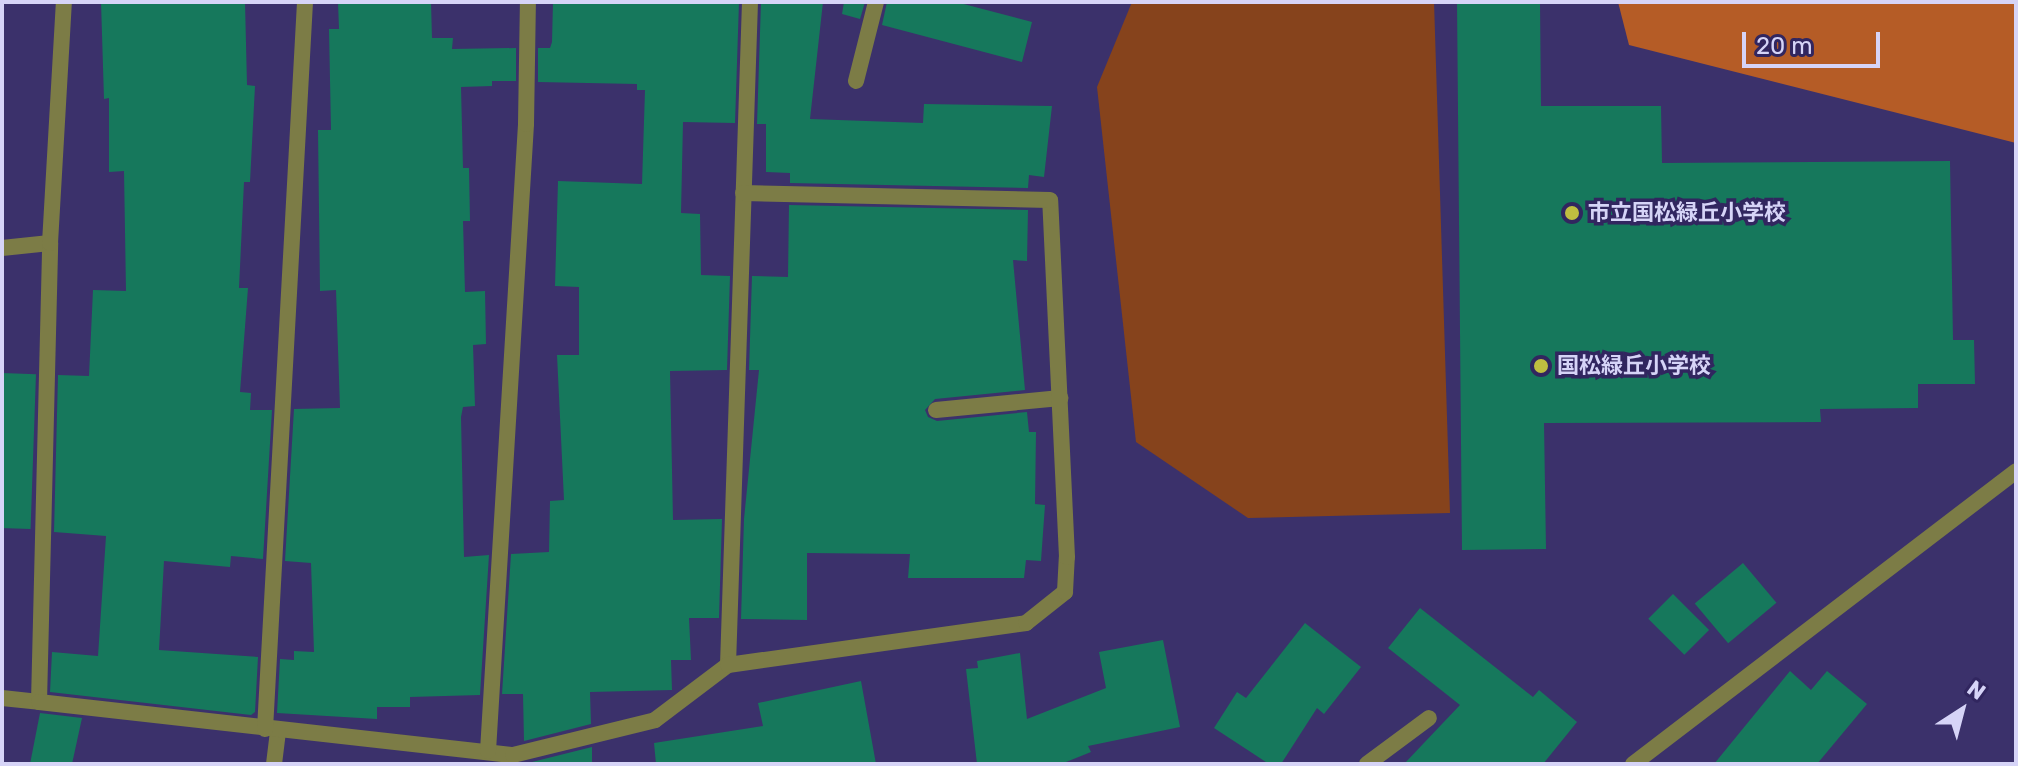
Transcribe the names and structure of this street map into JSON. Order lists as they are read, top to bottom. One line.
{"places":["市立国松緑丘小学校","国松緑丘小学校"],"scale_bar":"20 m","north":"top right"}
